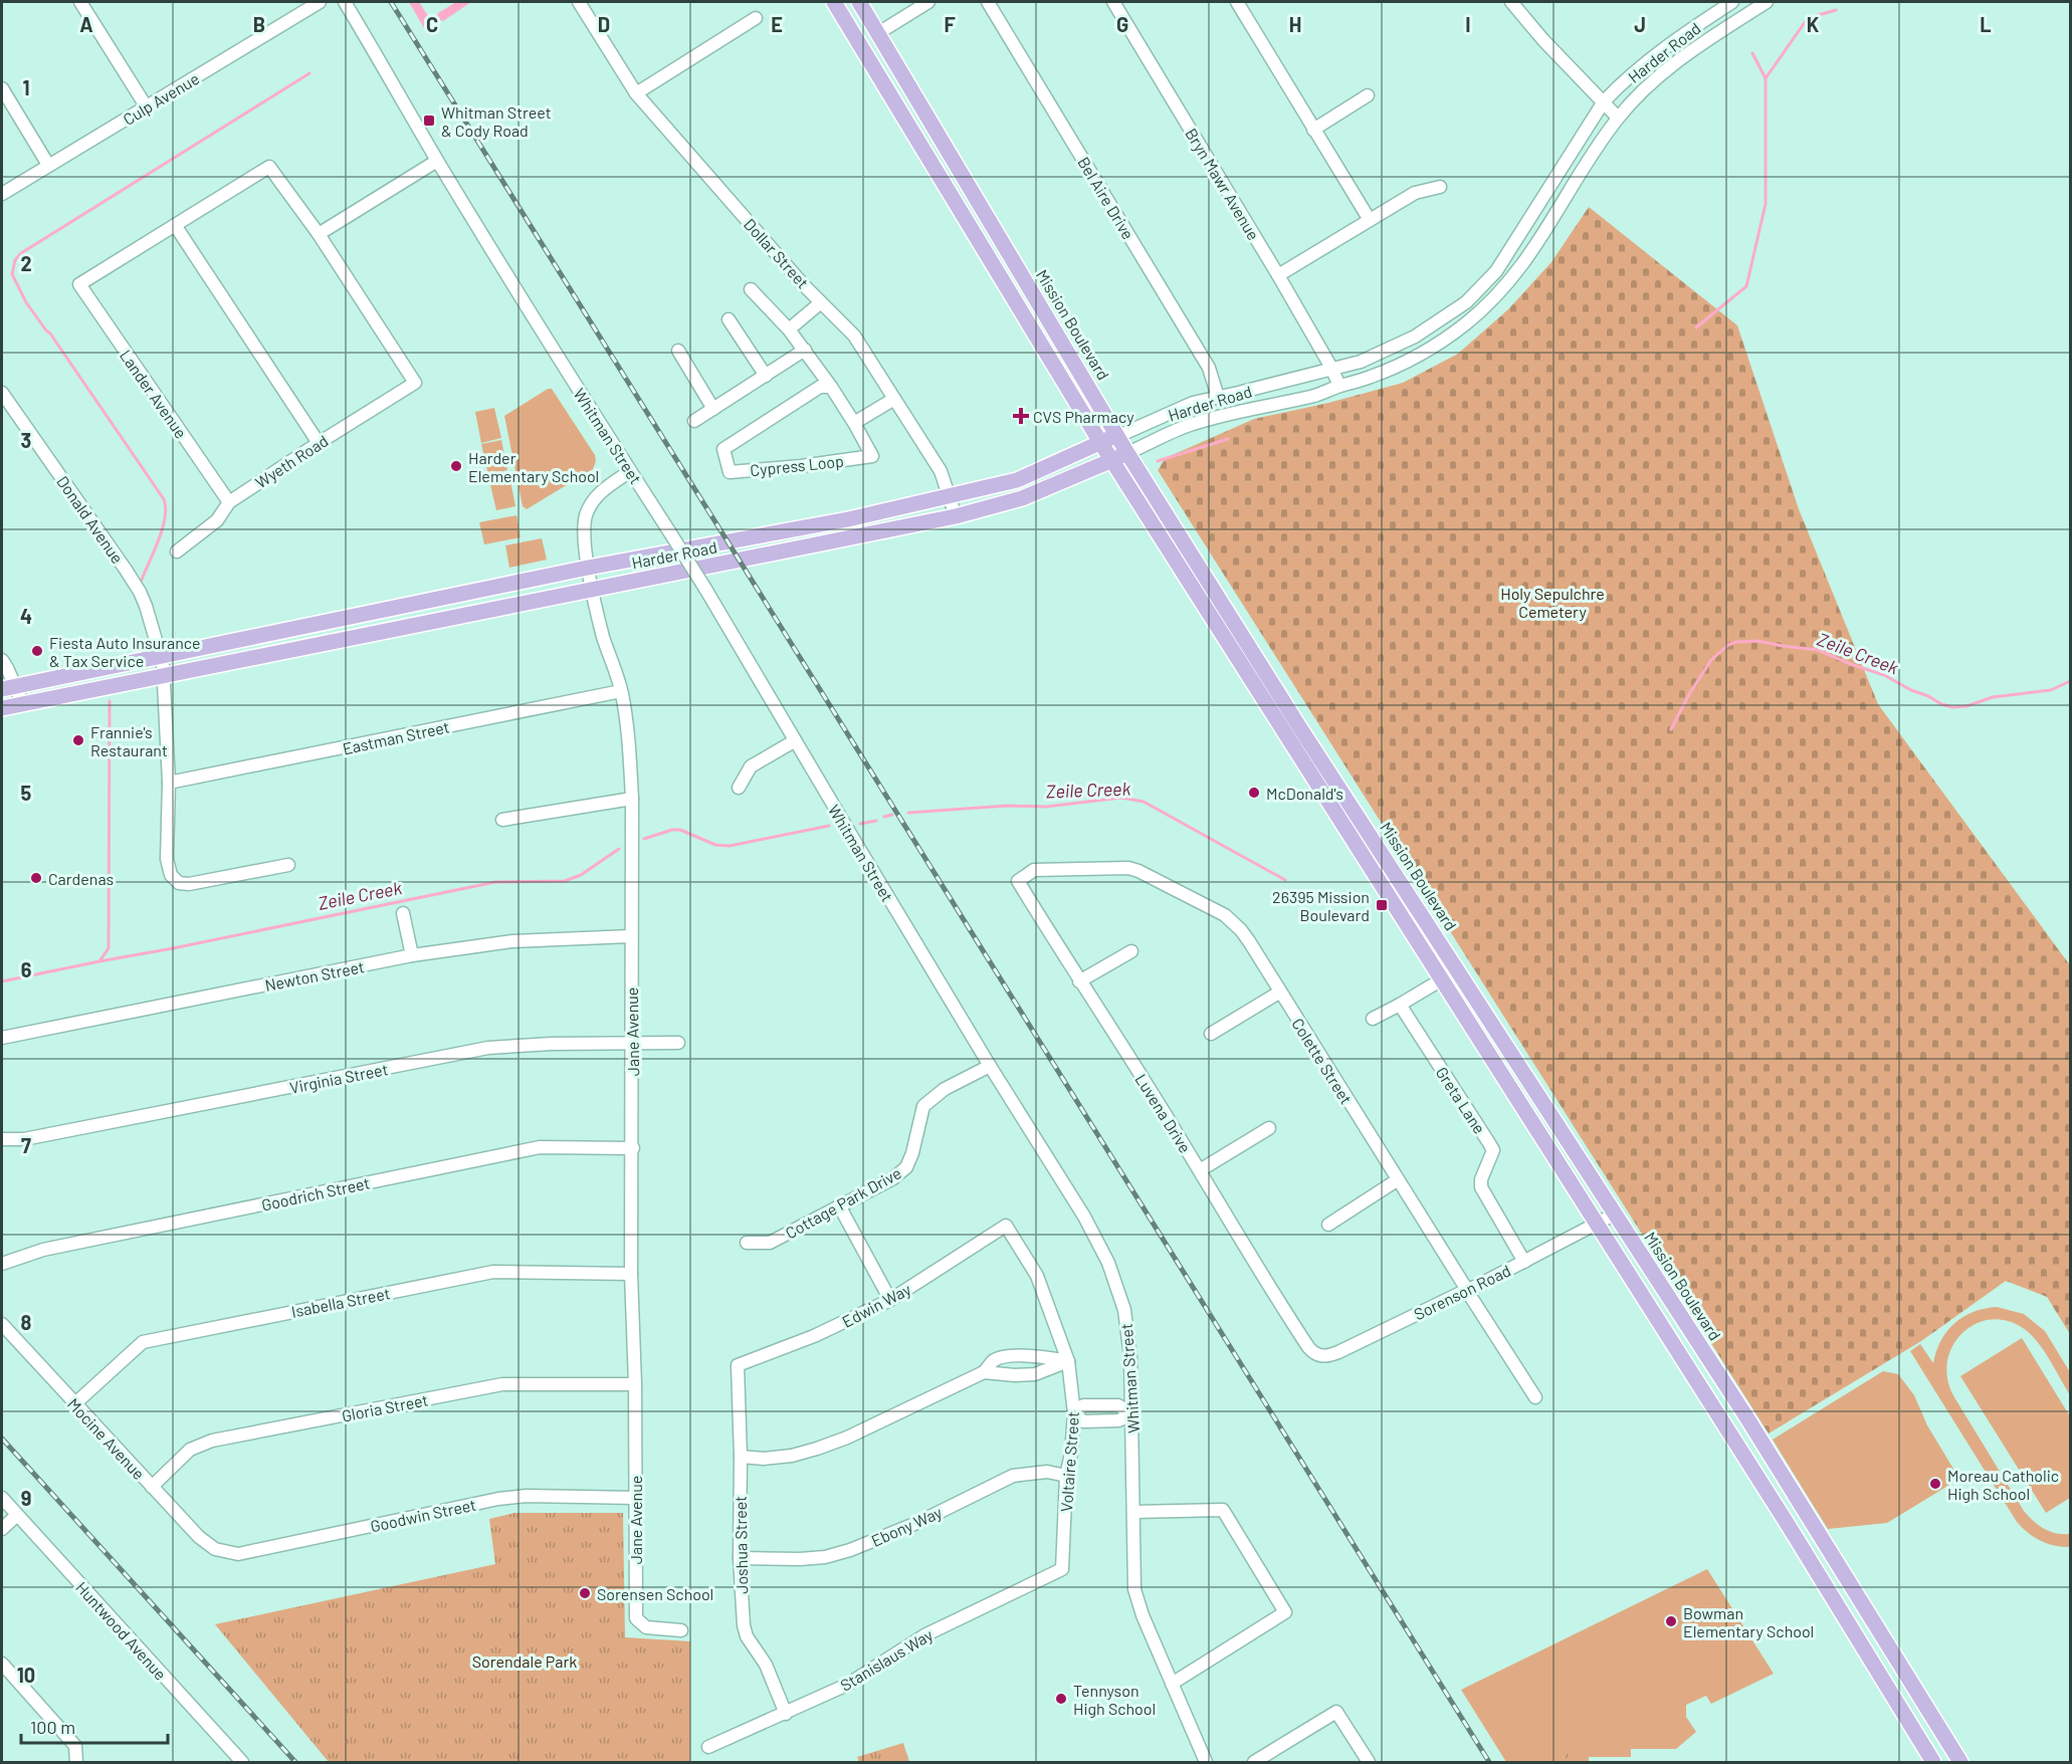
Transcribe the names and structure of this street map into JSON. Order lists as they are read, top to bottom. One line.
{"streets":{"main road":["Harder Road","Mission Boulevard"],"street":["Culp Avenue","Bryn Mawr Avenue","Bel Aire Drive","Dollar Street","Lander Avenue","Whitman Street","Wyeth Road","Cypress Loop","Donald Avenue","Eastman Street","Newton Street","Jane Avenue","Colette Street","Virginia Street","Greta Lane","Luvena Drive","Goodrich Street","Cottage Park Drive","Sorenson Road","Isabella Street","Edwin Way","Gloria Street","Mocine Avenue","Voltaire Street","Goodwin Street","Ebony Way","Joshua Street","Huntwood Avenue","Stanislaus Way"]},"crossings":[["Harder Road","Bryn Mawr Avenue"],["Harder Road","Bel Aire Drive"],["Harder Road","Dollar Street"],["Harder Road","Mission Boulevard"],["Harder Road","Donald Avenue"],["Harder Road","Jane Avenue"],["Mission Boulevard","Sorenson Road"],["Lander Avenue","Wyeth Road"],["Whitman Street","Jane Avenue"],["Whitman Street","Cottage Park Drive"],["Donald Avenue","Eastman Street"],["Eastman Street","Jane Avenue"],["Newton Street","Jane Avenue"],["Jane Avenue","Virginia Street"],["Jane Avenue","Goodrich Street"],["Jane Avenue","Isabella Street"],["Jane Avenue","Gloria Street"],["Jane Avenue","Goodwin Street"],["Colette Street","Luvena Drive"],["Colette Street","Sorenson Road"],["Greta Lane","Sorenson Road"],["Luvena Drive","Sorenson Road"],["Isabella Street","Mocine Avenue"],["Edwin Way","Voltaire Street"],["Edwin Way","Joshua Street"],["Gloria Street","Mocine Avenue"],["Mocine Avenue","Goodwin Street"],["Voltaire Street","Ebony Way"],["Voltaire Street","Stanislaus Way"],["Ebony Way","Joshua Street"],["Joshua Street","Stanislaus Way"]],"water":["Zeile Creek"],"parks":["Holy Sepulchre Cemetery","Sorendale Park"],"places":{"transit":["Whitman Street & Cody Road","26395 Mission Boulevard"],"health":["CVS Pharmacy"],"other":["Harder Elementary School","Fiesta Auto Insurance & Tax Service","Frannie's Restaurant","McDonald's","Cardenas","Moreau Catholic High School","Sorensen School","Bowman Elementary School","Tennyson High School"]},"scale_bar":"100 m","grid":{"columns":["A","B","C","D","E","F","G","H","I","J","K","L"],"rows":["1","2","3","4","5","6","7","8","9","10"]}}
